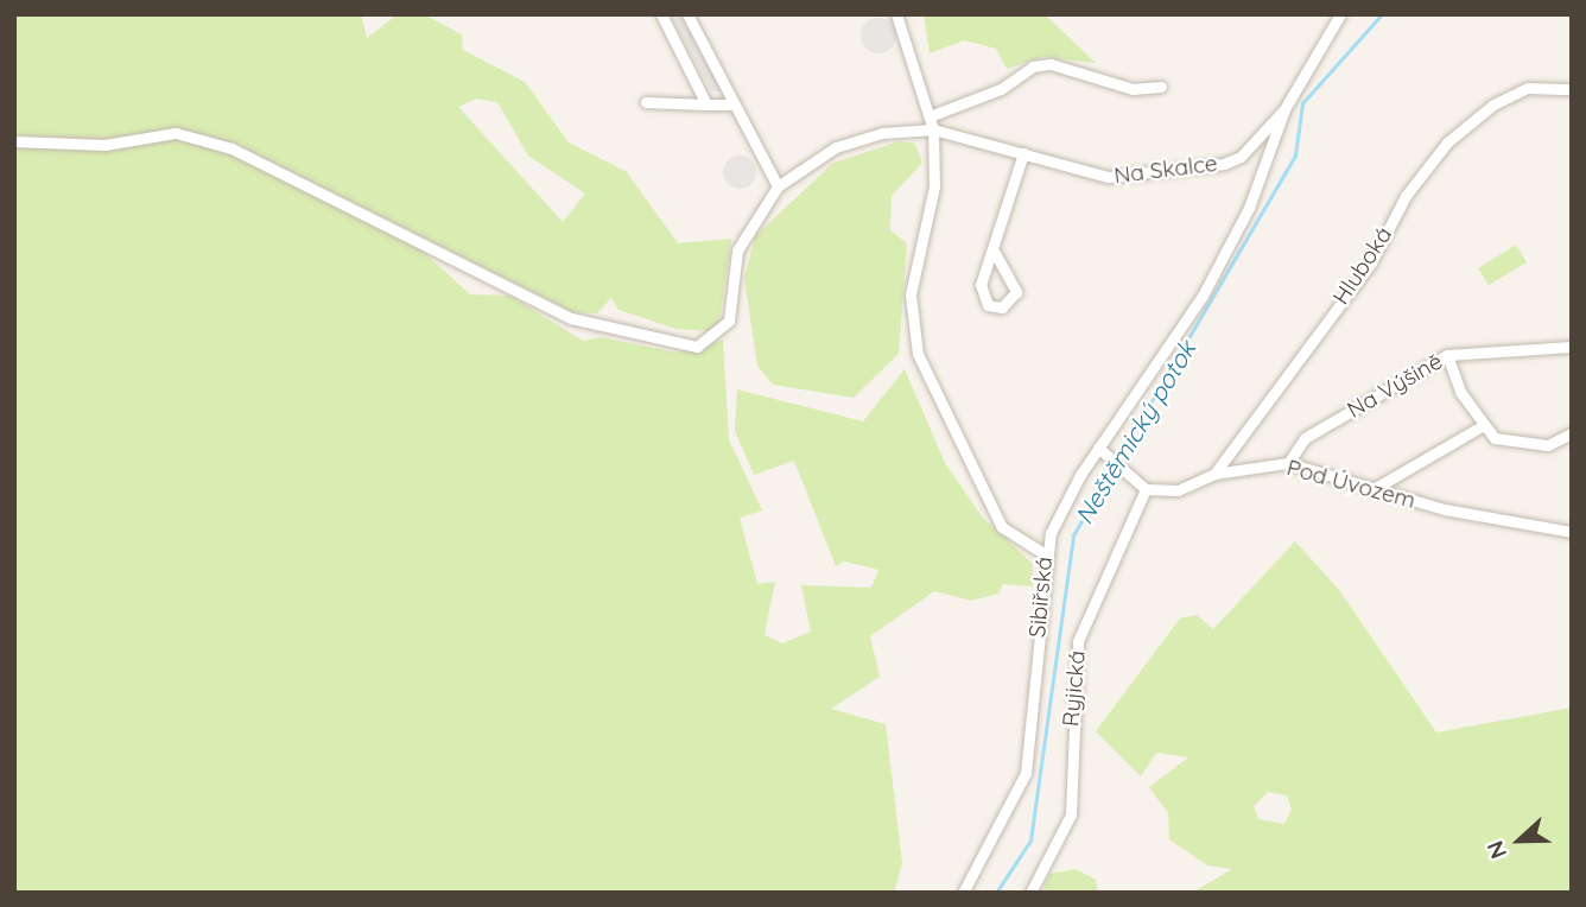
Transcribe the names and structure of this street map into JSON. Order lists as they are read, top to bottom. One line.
{"streets":{"street":["Na Skalce","Hluboká","Na Výšině","Pod Úvozem","Sibiřská","Ryjická"]},"crossings":[["Na Skalce","Sibiřská"],["Hluboká","Pod Úvozem"],["Na Výšině","Pod Úvozem"],["Pod Úvozem","Ryjická"]],"water":["Neštěmický potok"],"north":"left"}
